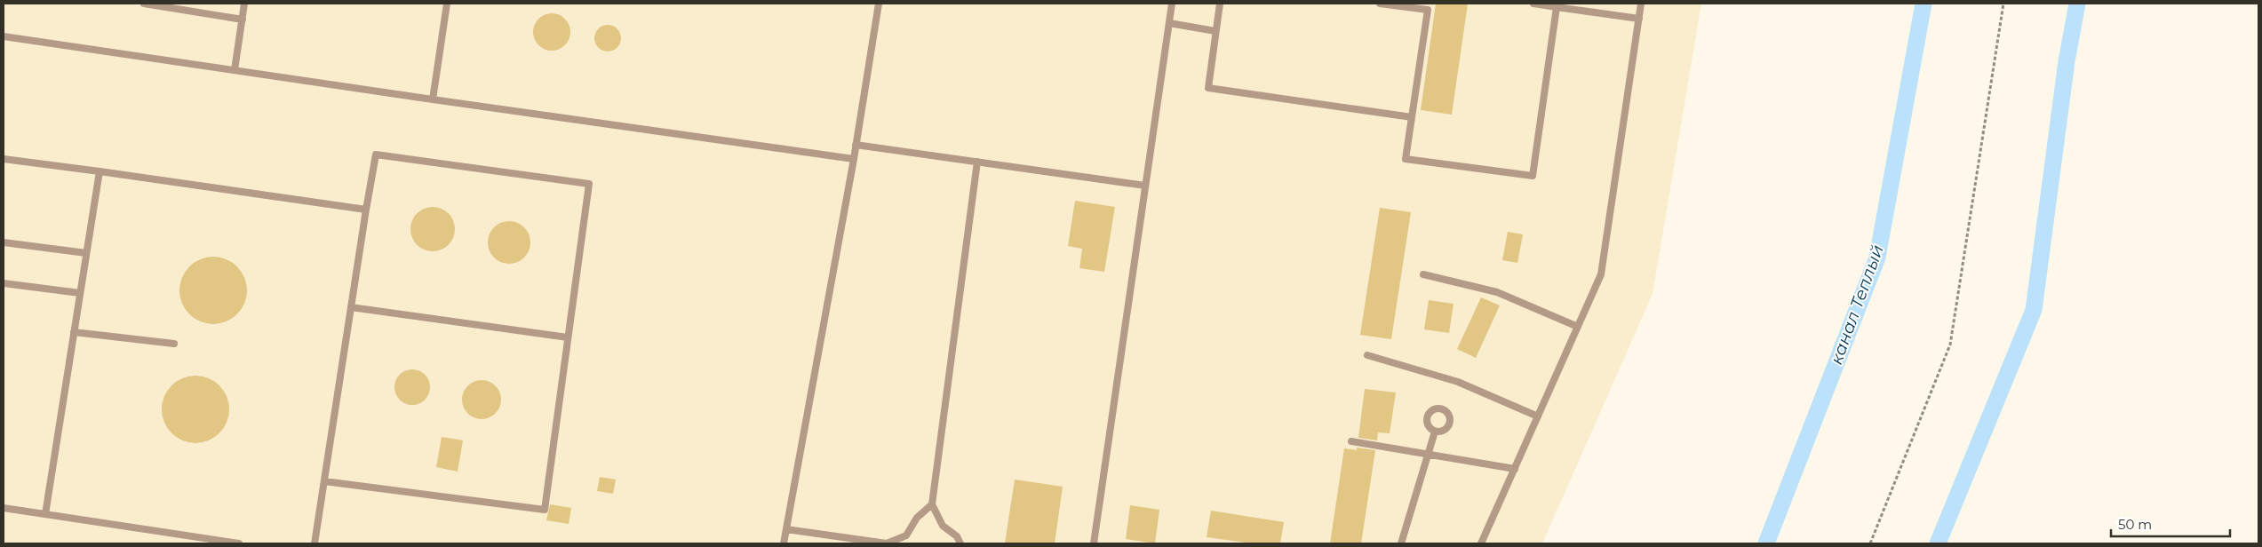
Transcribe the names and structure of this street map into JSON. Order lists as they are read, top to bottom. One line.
{"water":["канал Теплый"],"scale_bar":"50 m"}
